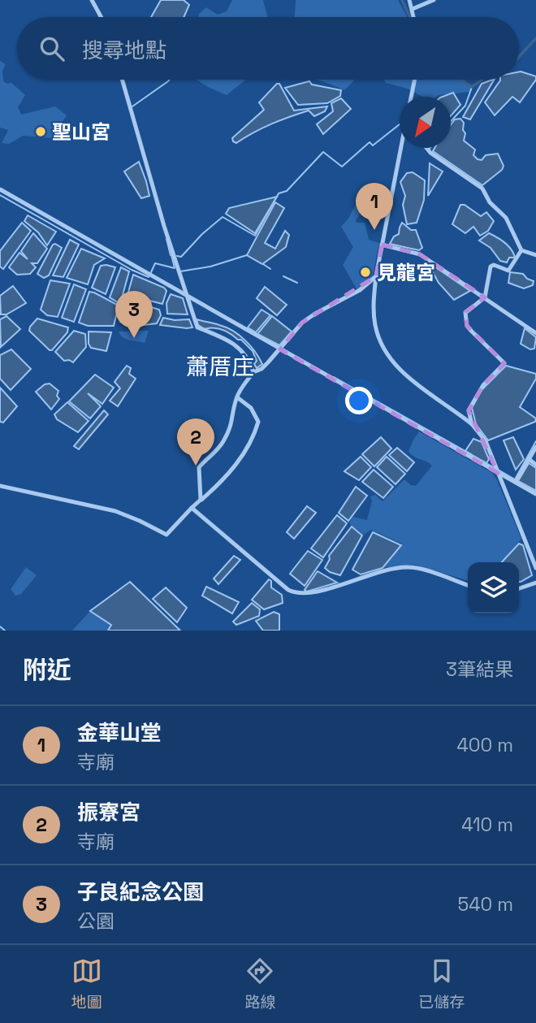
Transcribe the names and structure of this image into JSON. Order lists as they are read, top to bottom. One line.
{"districts":["蕭厝庄"],"places":["聖山宮","見龍宮"],"north":"bottom left","page":{"search":"搜尋地點","pins":["1","3","2"],"heading":["附近","3筆結果"],"list":[{"mark":"1","name":"金華山堂","note":"寺廟","value":"400 m"},{"mark":"2","name":"振寮宮","note":"寺廟","value":"410 m"},{"mark":"3","name":"子良紀念公園","note":"公園","value":"540 m"}],"nav":["地圖","路線","已儲存"]}}
